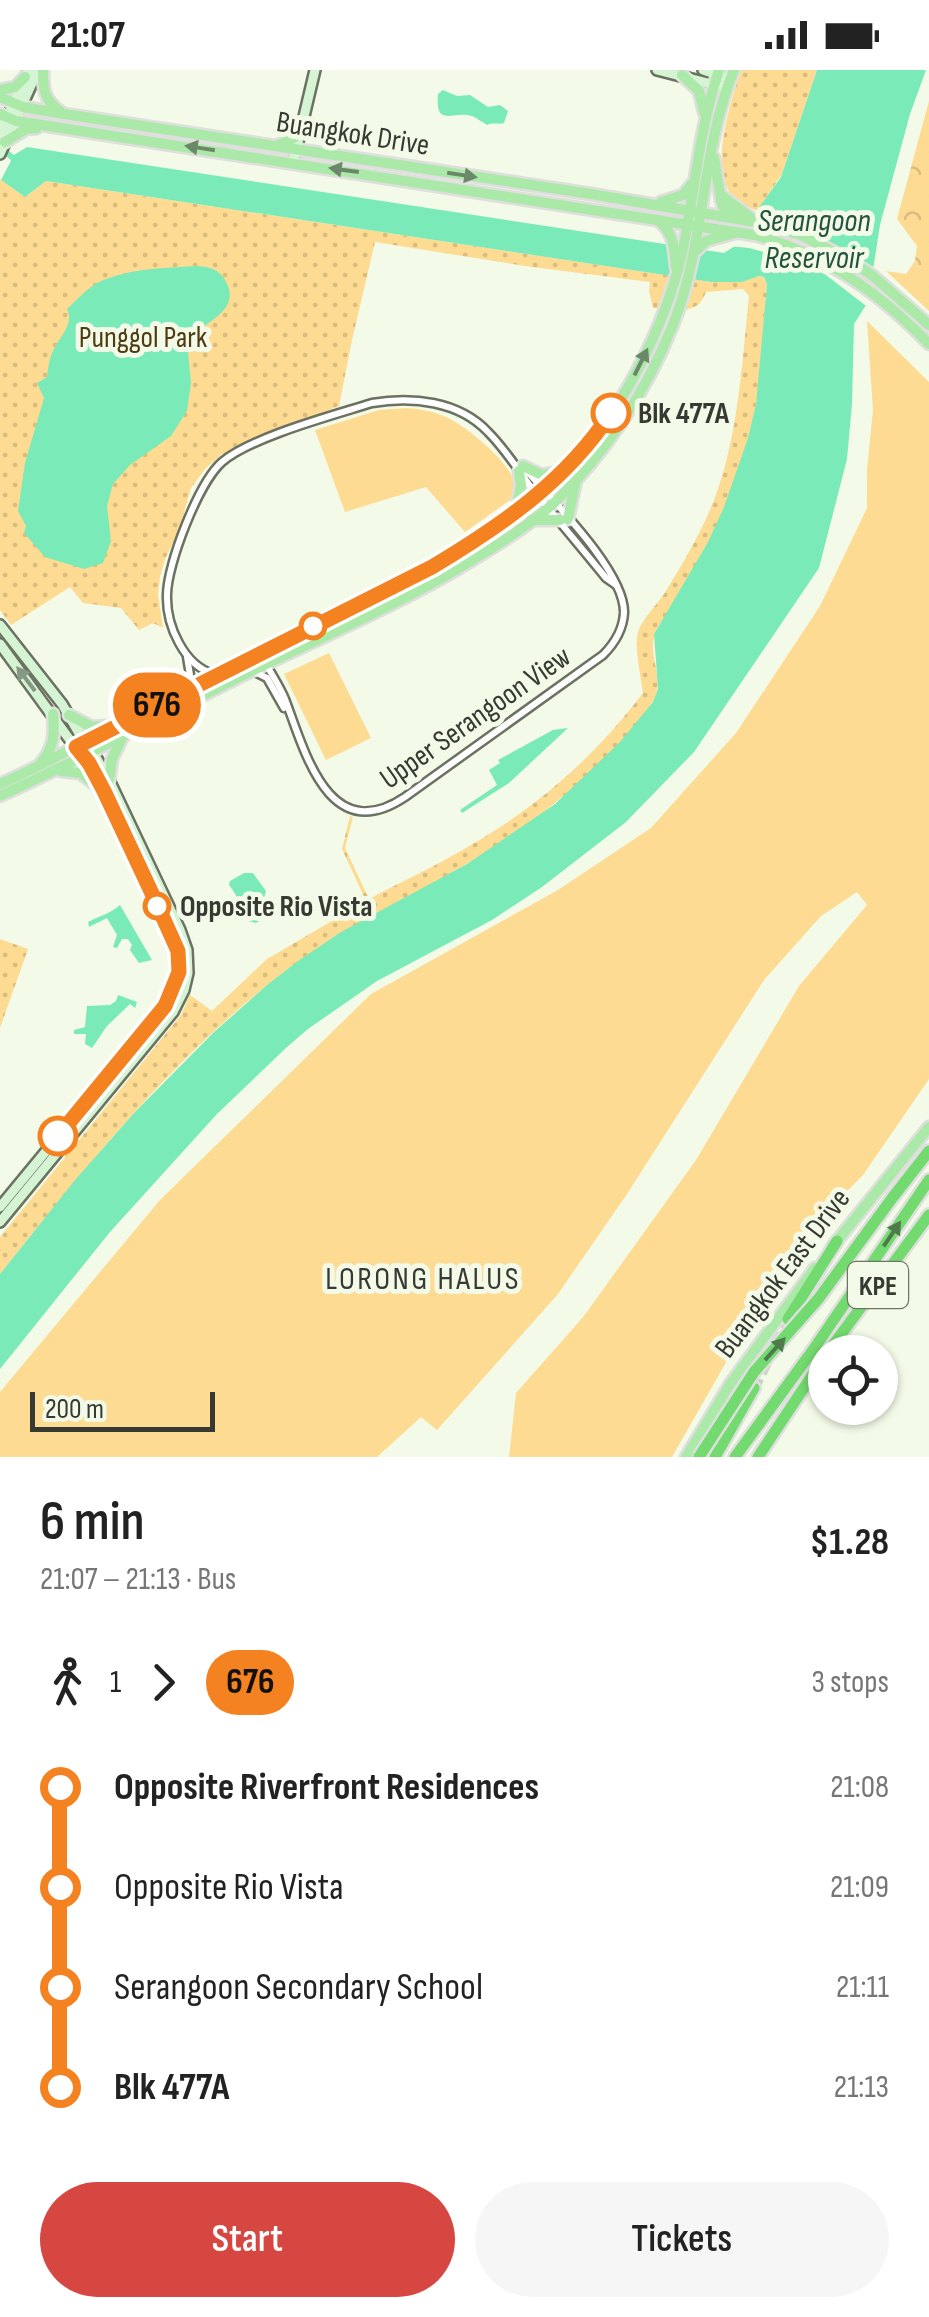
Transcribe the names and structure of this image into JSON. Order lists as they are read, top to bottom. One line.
{"streets":{"highway":["KPE"],"main road":["Buangkok Drive","Buangkok East Drive"],"street":["Upper Serangoon View"]},"districts":["LORONG HALUS"],"water":["Serangoon Reservoir"],"parks":["Punggol Park"],"places":["Blk 477A","Opposite Rio Vista"],"lines":["bus line 676"],"scale_bar":"200 m","page":{"status":"21:07","on_map":"676","scale":"200 m","heading":["6 min","21:07 – 21:13 · Bus","$1.28"],"legs":["1","676","3 stops"],"list":[{"name":"Opposite Riverfront Residences","value":"21:08"},{"name":"Opposite Rio Vista","value":"21:09"},{"name":"Serangoon Secondary School","value":"21:11"},{"name":"Blk 477A","value":"21:13"}],"buttons":["Start","Tickets"]}}
